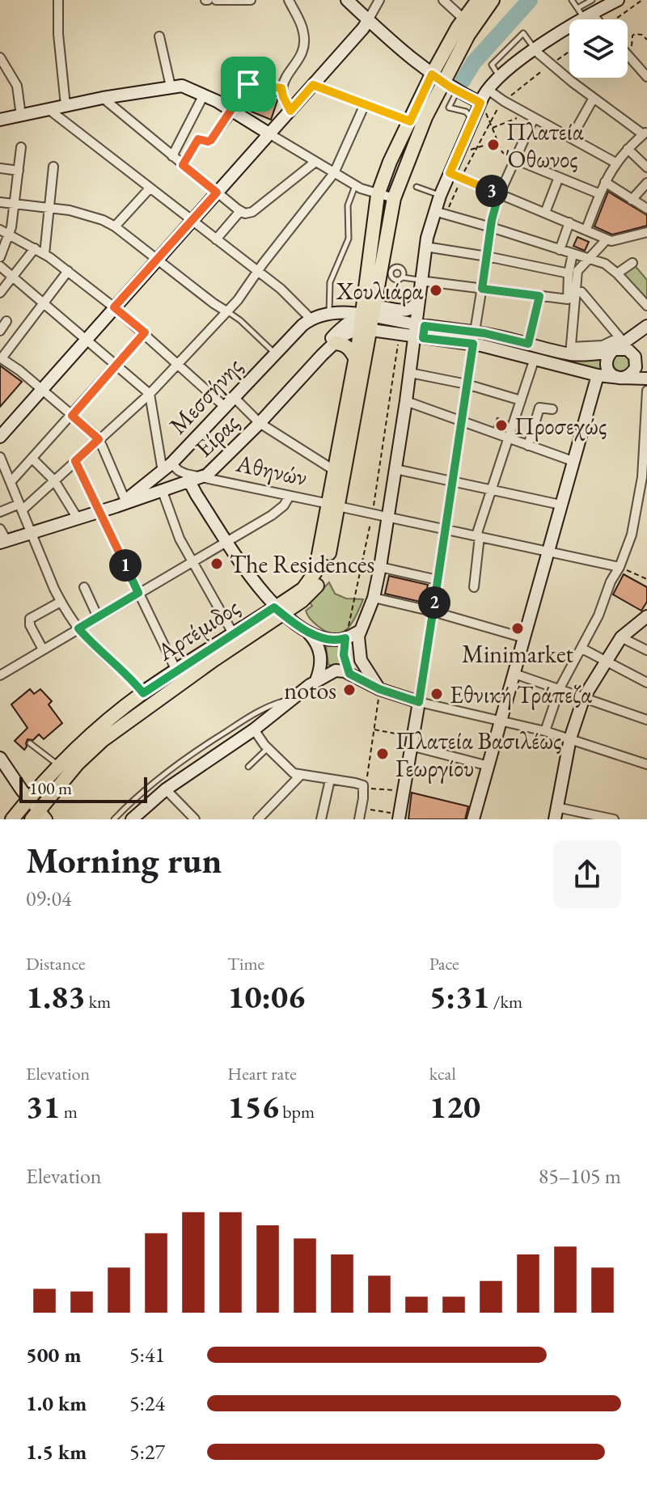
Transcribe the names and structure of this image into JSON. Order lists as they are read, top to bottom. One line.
{"streets":{"main road":["Αρτέμιδος"],"street":["Μεσσήνης","Είρας","Αθηνών"]},"crossings":[["Μεσσήνης","Είρας"],["Μεσσήνης","Αθηνών"],["Μεσσήνης","Αρτέμιδος"],["Είρας","Αθηνών"],["Είρας","Αρτέμιδος"],["Αθηνών","Αρτέμιδος"]],"places":["Πλατεία Όθωνος","Χουλιάρα","Προσεχώς","The Residences","Minimarket","notos","Εθνική Τράπεζα","Πλατεία Βασιλέως Γεωργίου"],"scale_bar":"100 m","page":{"pins":["3","1","2"],"scale":"100 m","heading":["Morning run","09:04"],"stats":[["Distance","1.83 km"],["Time","10:06"],["Pace","5:31 /km"],["Elevation","31 m"],["Heart rate","156 bpm"],["kcal","120"]],"chart":["Elevation","85–105 m"],"list":[{"name":"500 m","note":"5:41"},{"name":"1.0 km","note":"5:24"},{"name":"1.5 km","note":"5:27"}]}}
